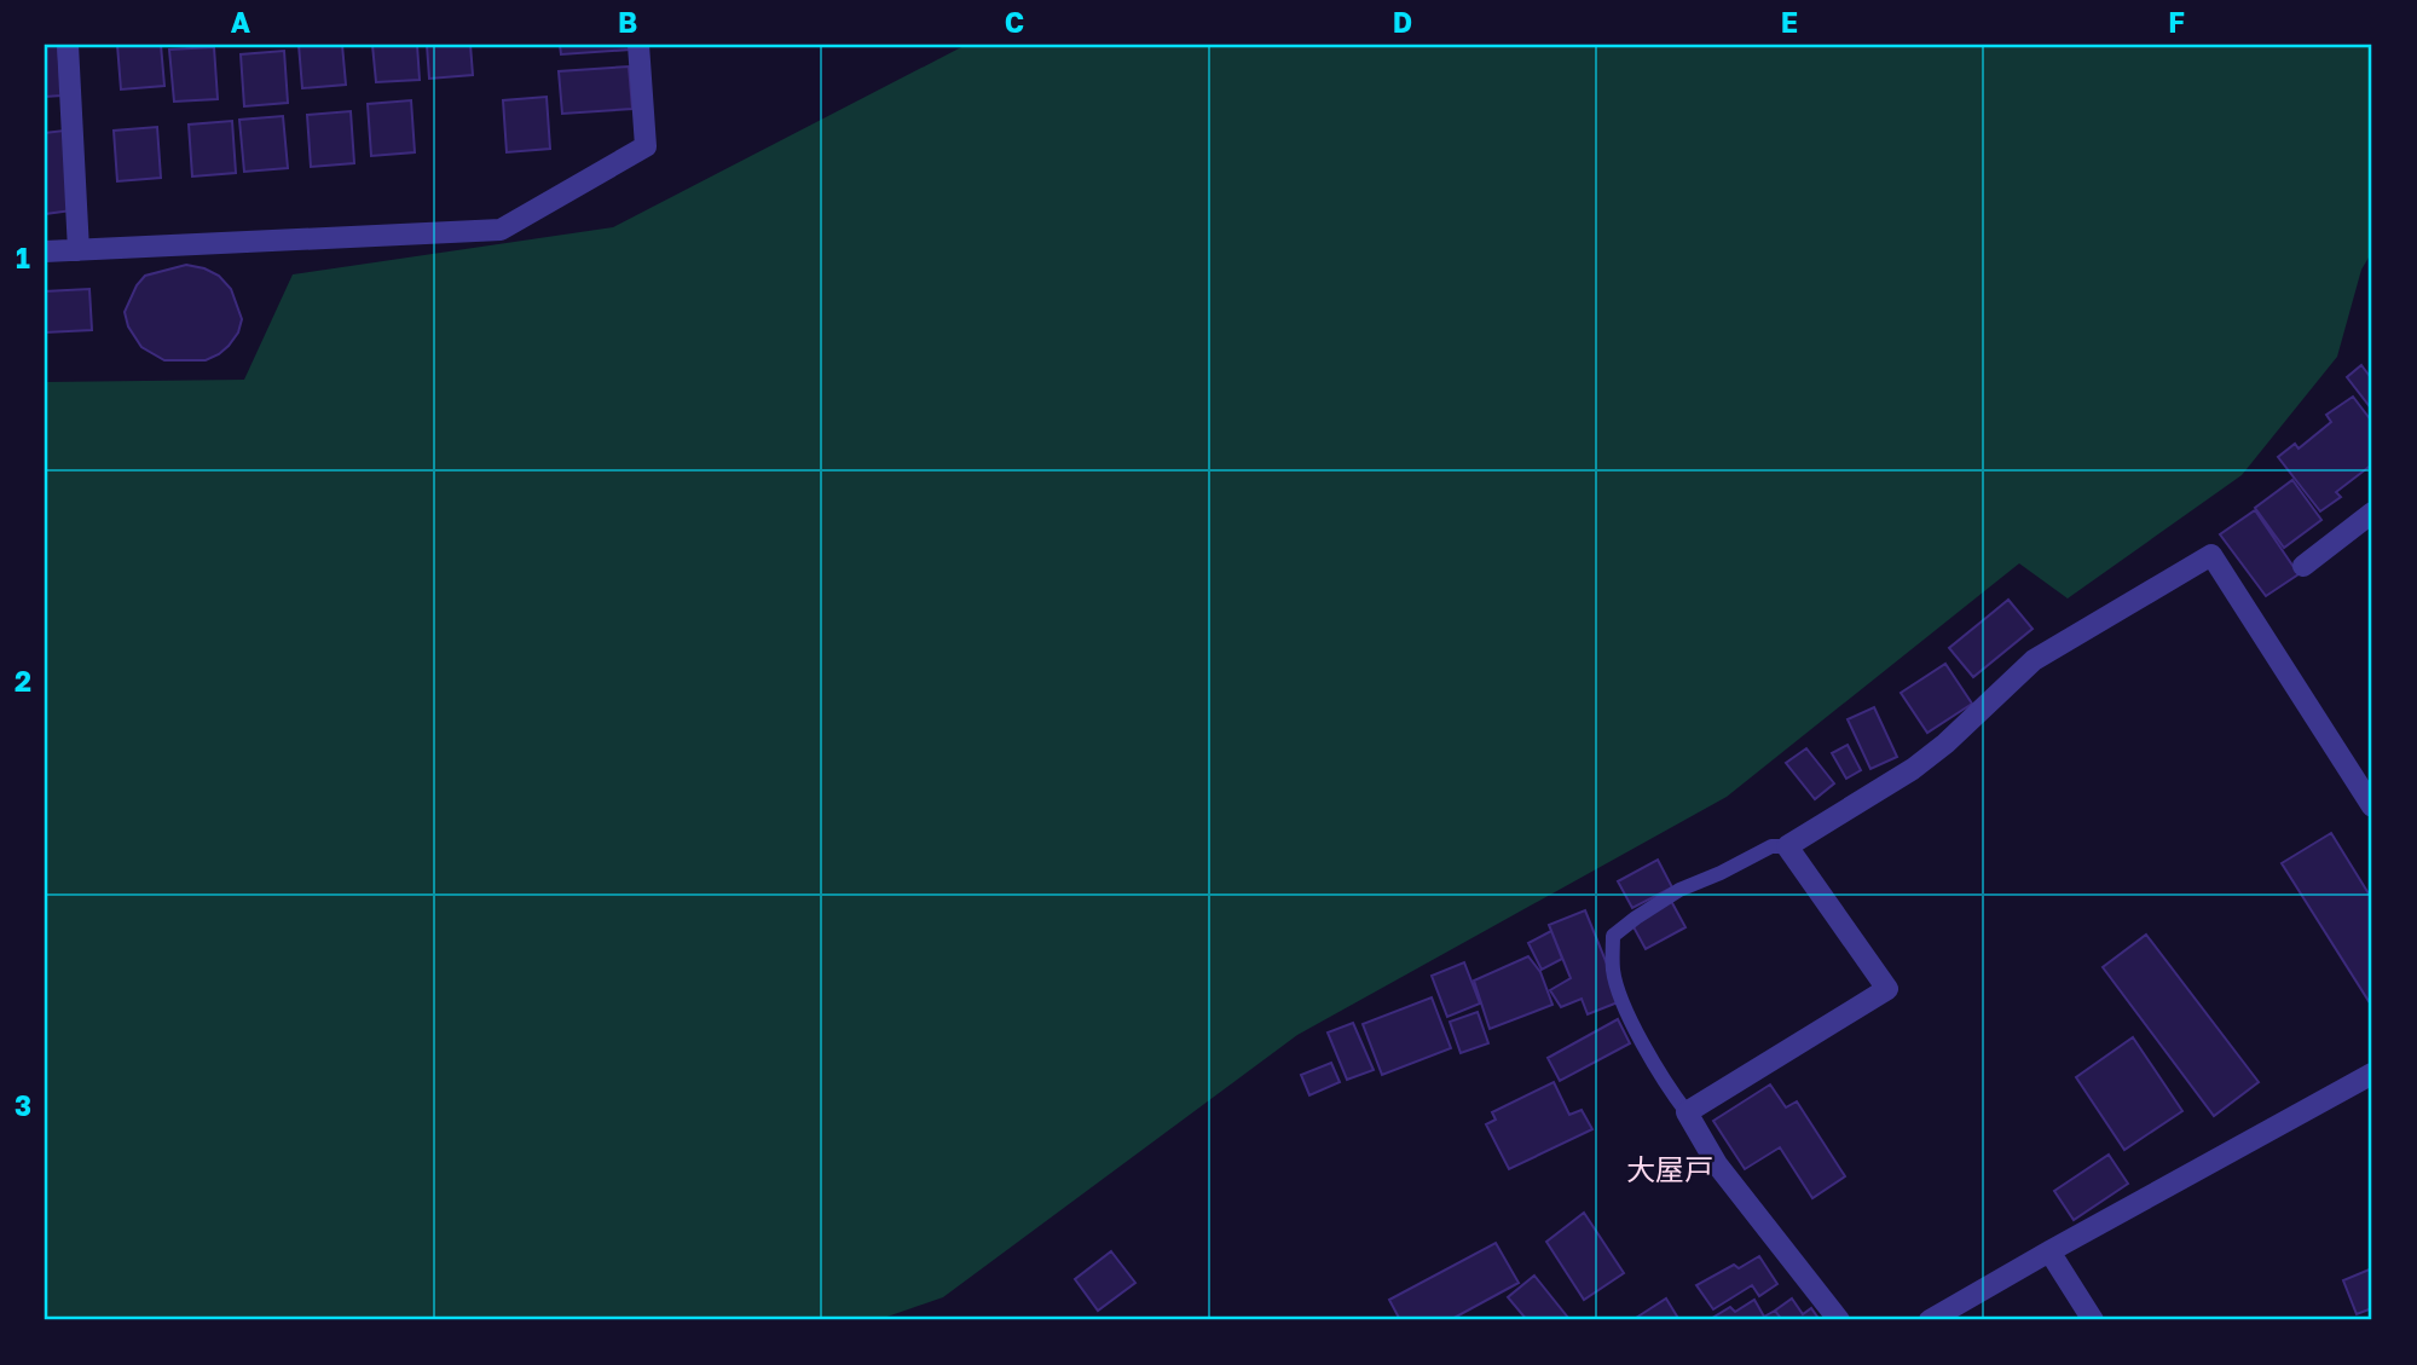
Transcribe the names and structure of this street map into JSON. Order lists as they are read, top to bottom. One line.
{"districts":["大屋戸"],"grid":{"columns":["A","B","C","D","E","F"],"rows":["1","2","3"]}}
